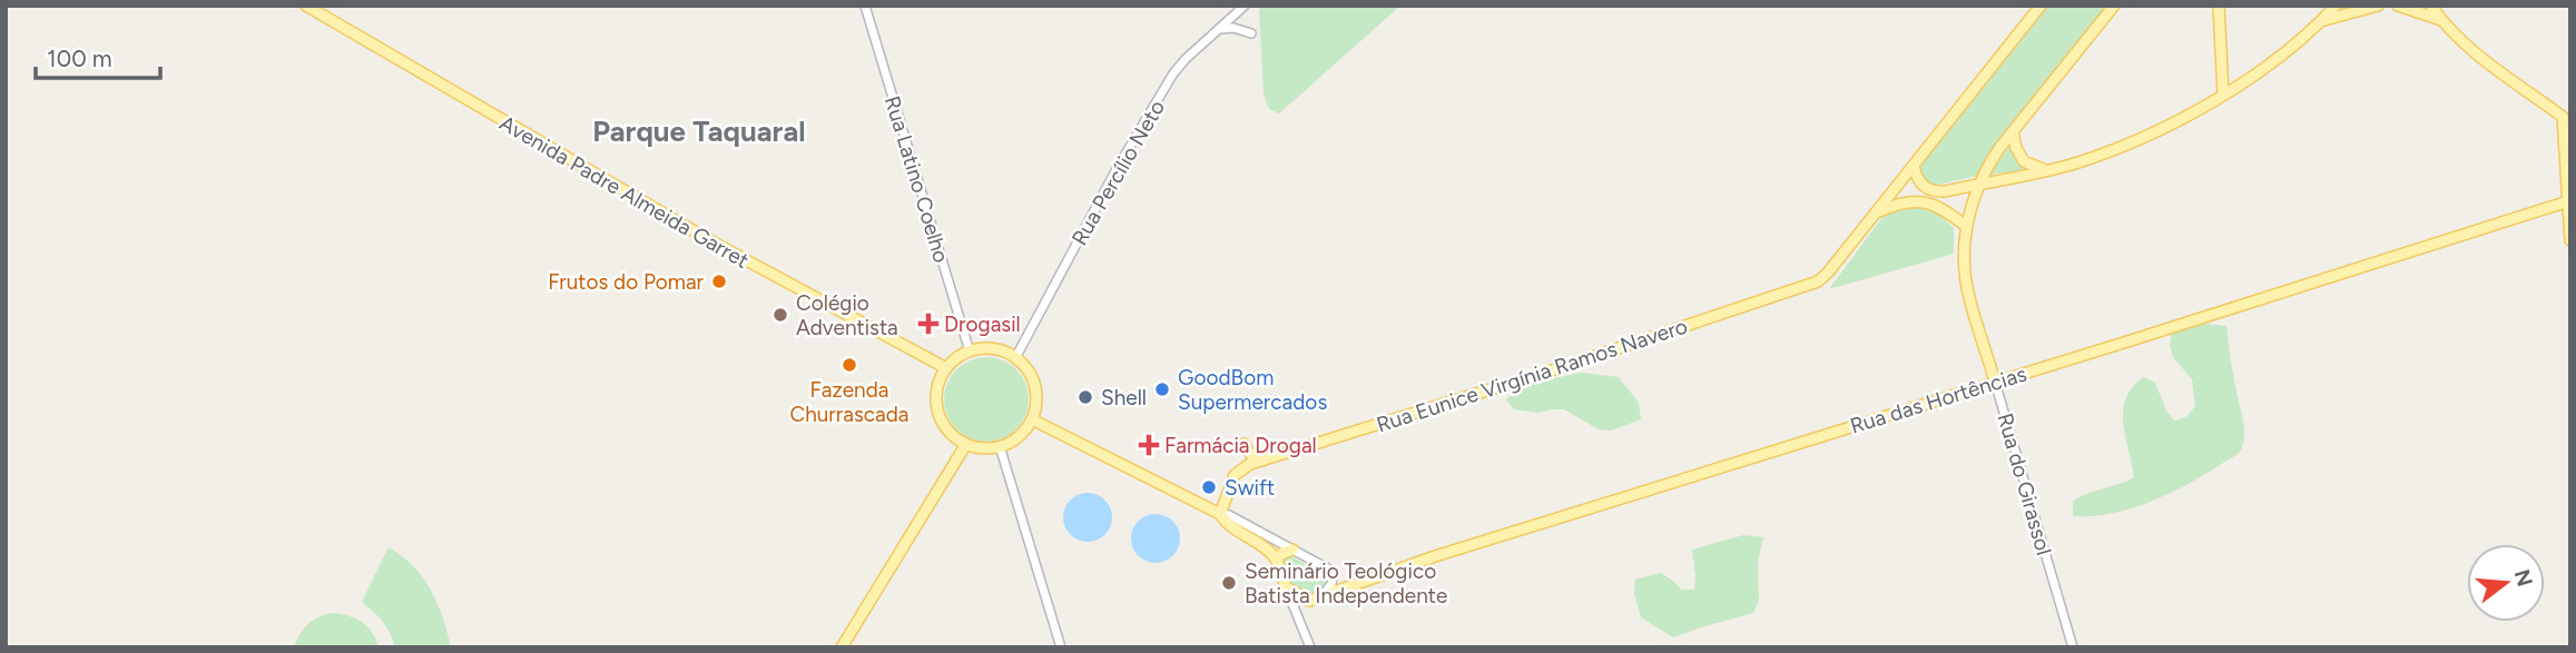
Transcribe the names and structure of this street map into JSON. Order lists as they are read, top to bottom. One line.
{"streets":{"main road":["Avenida Padre Almeida Garret","Rua Eunice Virgínia Ramos Navero","Rua das Hortências","Rua do Girassol"],"street":["Rua Percílio Neto","Rua Latino Coelho"]},"crossings":[["Rua Percílio Neto","Rua Latino Coelho"],["Rua Percílio Neto","Avenida Padre Almeida Garret"],["Rua Latino Coelho","Avenida Padre Almeida Garret"],["Rua das Hortências","Rua do Girassol"]],"districts":["Parque Taquaral"],"places":{"other":["Frutos do Pomar","Colégio Adventista","Fazenda Churrascada","GoodBom Supermercados","Shell","Swift","Seminário Teológico Batista Independente"],"health":["Drogasil","Farmácia Drogal"]},"scale_bar":"100 m","north":"right"}
